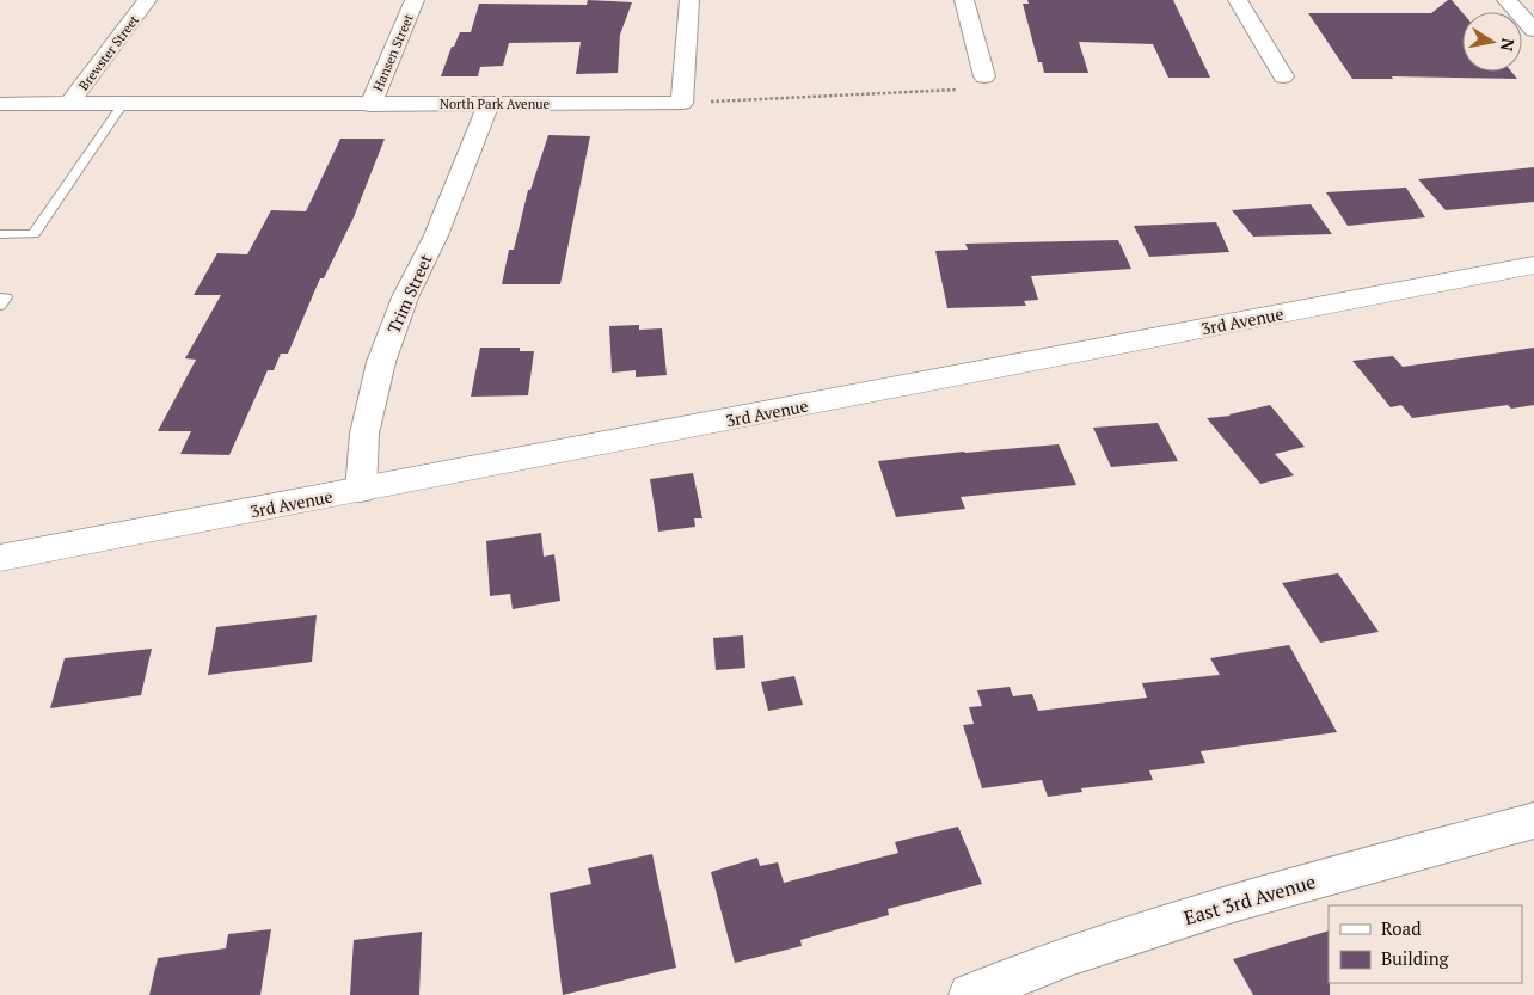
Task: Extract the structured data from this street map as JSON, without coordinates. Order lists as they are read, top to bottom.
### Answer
{
  "streets": {
    "street": [
      "Brewster Street",
      "Hansen Street",
      "North Park Avenue",
      "Trim Street",
      "3rd Avenue",
      "East 3rd Avenue"
    ]
  },
  "crossings": [
    ["Brewster Street", "North Park Avenue"],
    ["Hansen Street", "North Park Avenue"],
    ["North Park Avenue", "Trim Street"],
    ["Trim Street", "3rd Avenue"]
  ],
  "legend": ["Road", "Building"],
  "north": "right"
}
